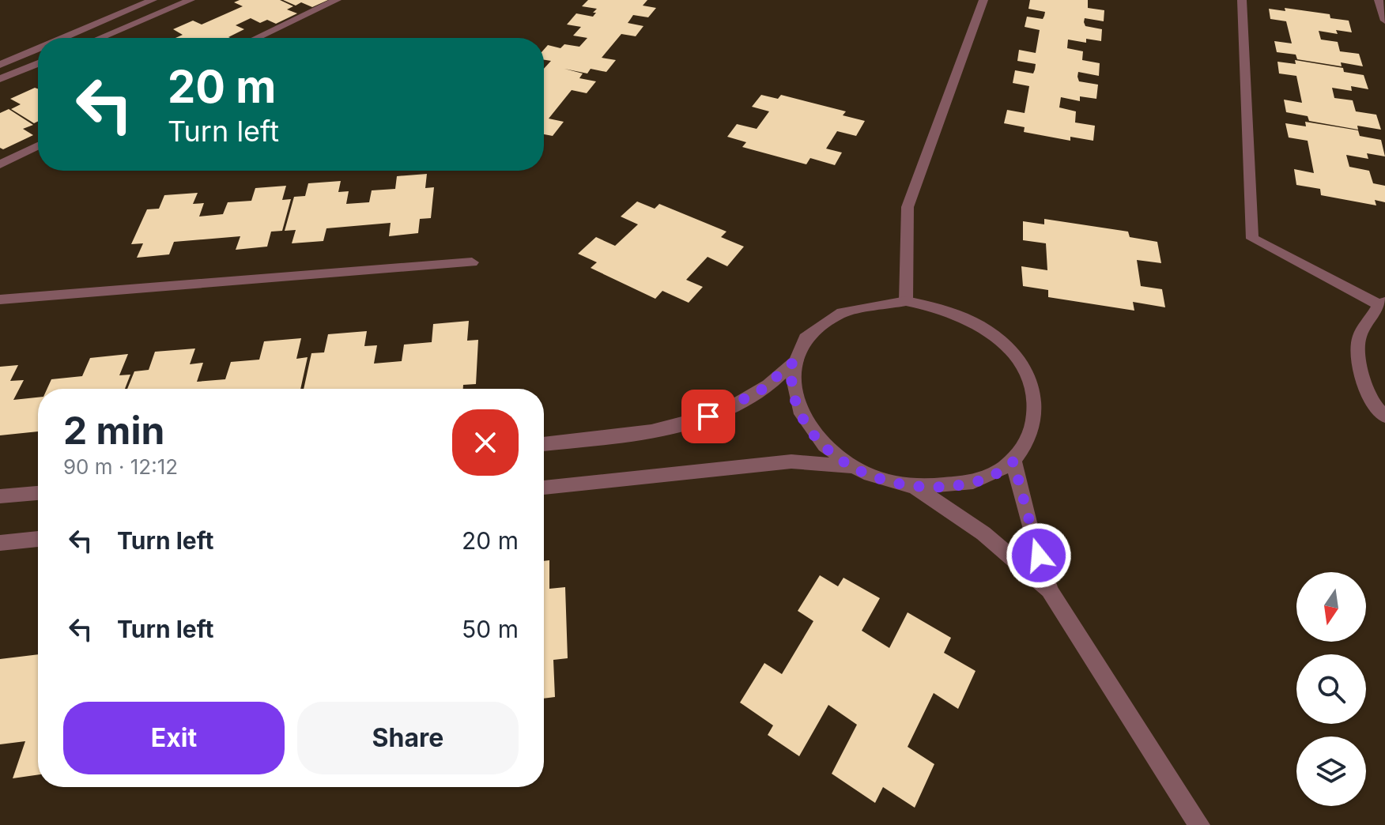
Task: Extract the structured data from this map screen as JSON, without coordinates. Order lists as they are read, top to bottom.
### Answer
{
  "north": "bottom",
  "page": {
    "turn": ["20 m", "Turn left"],
    "heading": ["2 min", "90 m · 12:12"],
    "list": [
      {
        "name": "Turn left",
        "value": "20 m"
      },
      {
        "name": "Turn left",
        "value": "50 m"
      }
    ],
    "buttons": ["Exit", "Share"]
  }
}
